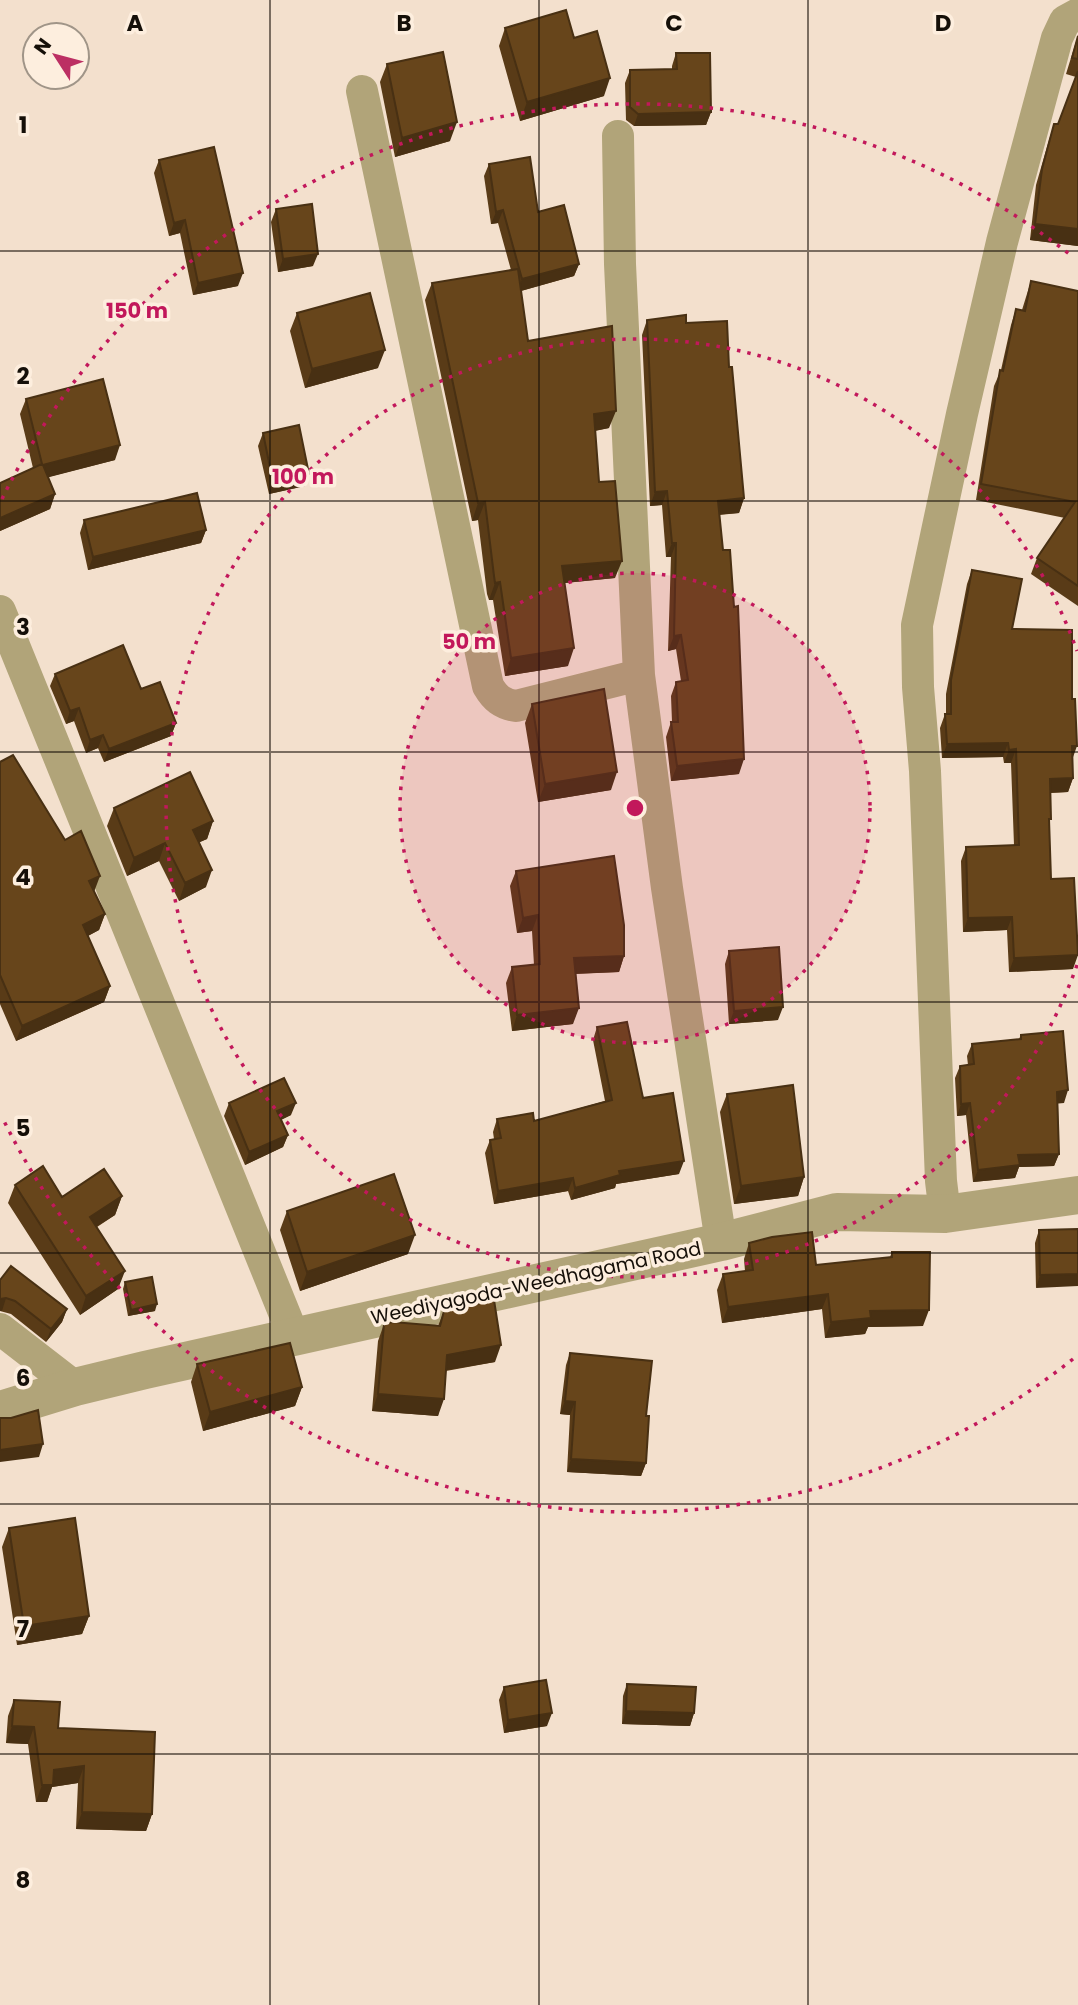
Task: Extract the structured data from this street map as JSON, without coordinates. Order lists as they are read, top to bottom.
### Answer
{
  "streets": {
    "street": ["Weediyagoda-Weedhagama Road"]
  },
  "north": "top left",
  "grid": {
    "columns": [
      "A",
      "B",
      "C",
      "D"
    ],
    "rows": [
      "1",
      "2",
      "3",
      "4",
      "5",
      "6",
      "7",
      "8"
    ]
  },
  "rings": ["150 m", "100 m", "50 m"]
}
